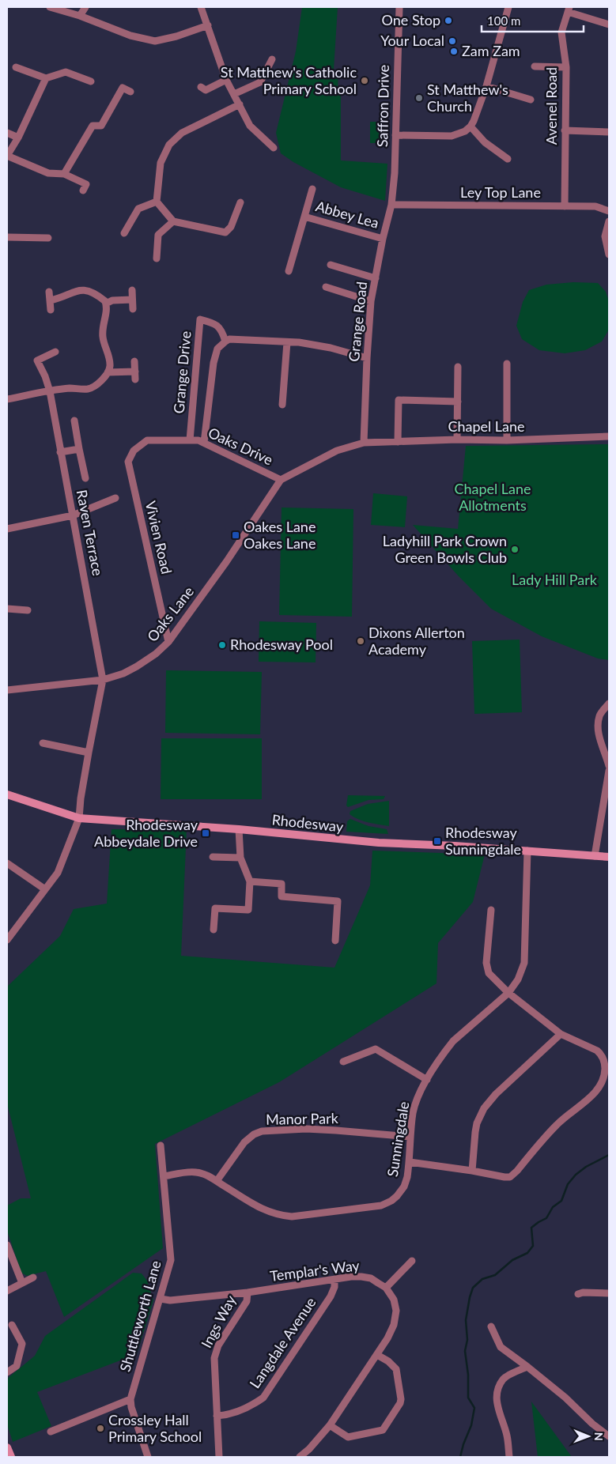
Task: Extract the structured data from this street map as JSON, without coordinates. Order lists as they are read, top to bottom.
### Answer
{
  "streets": {
    "street": [
      "Saffron Drive",
      "Avenel Road",
      "Ley Top Lane",
      "Abbey Lea",
      "Grange Road",
      "Grange Drive",
      "Chapel Lane",
      "Oaks Drive",
      "Raven Terrace",
      "Vivien Road",
      "Oaks Lane",
      "Rhodesway",
      "Manor Park",
      "Sunningdale",
      "Templar's Way",
      "Shuttleworth Lane",
      "Ings Way",
      "Langdale Avenue"
    ]
  },
  "crossings": [
    ["Saffron Drive", "Ley Top Lane"],
    ["Saffron Drive", "Grange Road"],
    ["Avenel Road", "Ley Top Lane"],
    ["Ley Top Lane", "Grange Road"],
    ["Abbey Lea", "Grange Road"],
    ["Grange Road", "Chapel Lane"],
    ["Grange Road", "Oaks Lane"],
    ["Grange Drive", "Oaks Drive"],
    ["Chapel Lane", "Oaks Lane"],
    ["Oaks Drive", "Vivien Road"],
    ["Oaks Drive", "Oaks Lane"],
    ["Raven Terrace", "Oaks Lane"],
    ["Vivien Road", "Oaks Lane"],
    ["Rhodesway", "Sunningdale"],
    ["Manor Park", "Sunningdale"],
    ["Sunningdale", "Shuttleworth Lane"],
    ["Templar's Way", "Shuttleworth Lane"],
    ["Templar's Way", "Ings Way"],
    ["Templar's Way", "Langdale Avenue"],
    ["Ings Way", "Langdale Avenue"]
  ],
  "parks": ["Chapel Lane Allotments", "Lady Hill Park"],
  "places": {
    "other": [
      "One Stop",
      "Your Local",
      "Zam Zam",
      "St Matthew's Catholic Primary School",
      "St Matthew's Church",
      "Ladyhill Park Crown Green Bowls Club",
      "Dixons Allerton Academy",
      "Rhodesway Pool",
      "Crossley Hall Primary School"
    ],
    "transit": ["Oakes Lane Oakes Lane", "Rhodesway Abbeydale Drive", "Rhodesway Sunningdale"]
  },
  "scale_bar": "100 m",
  "north": "right"
}
